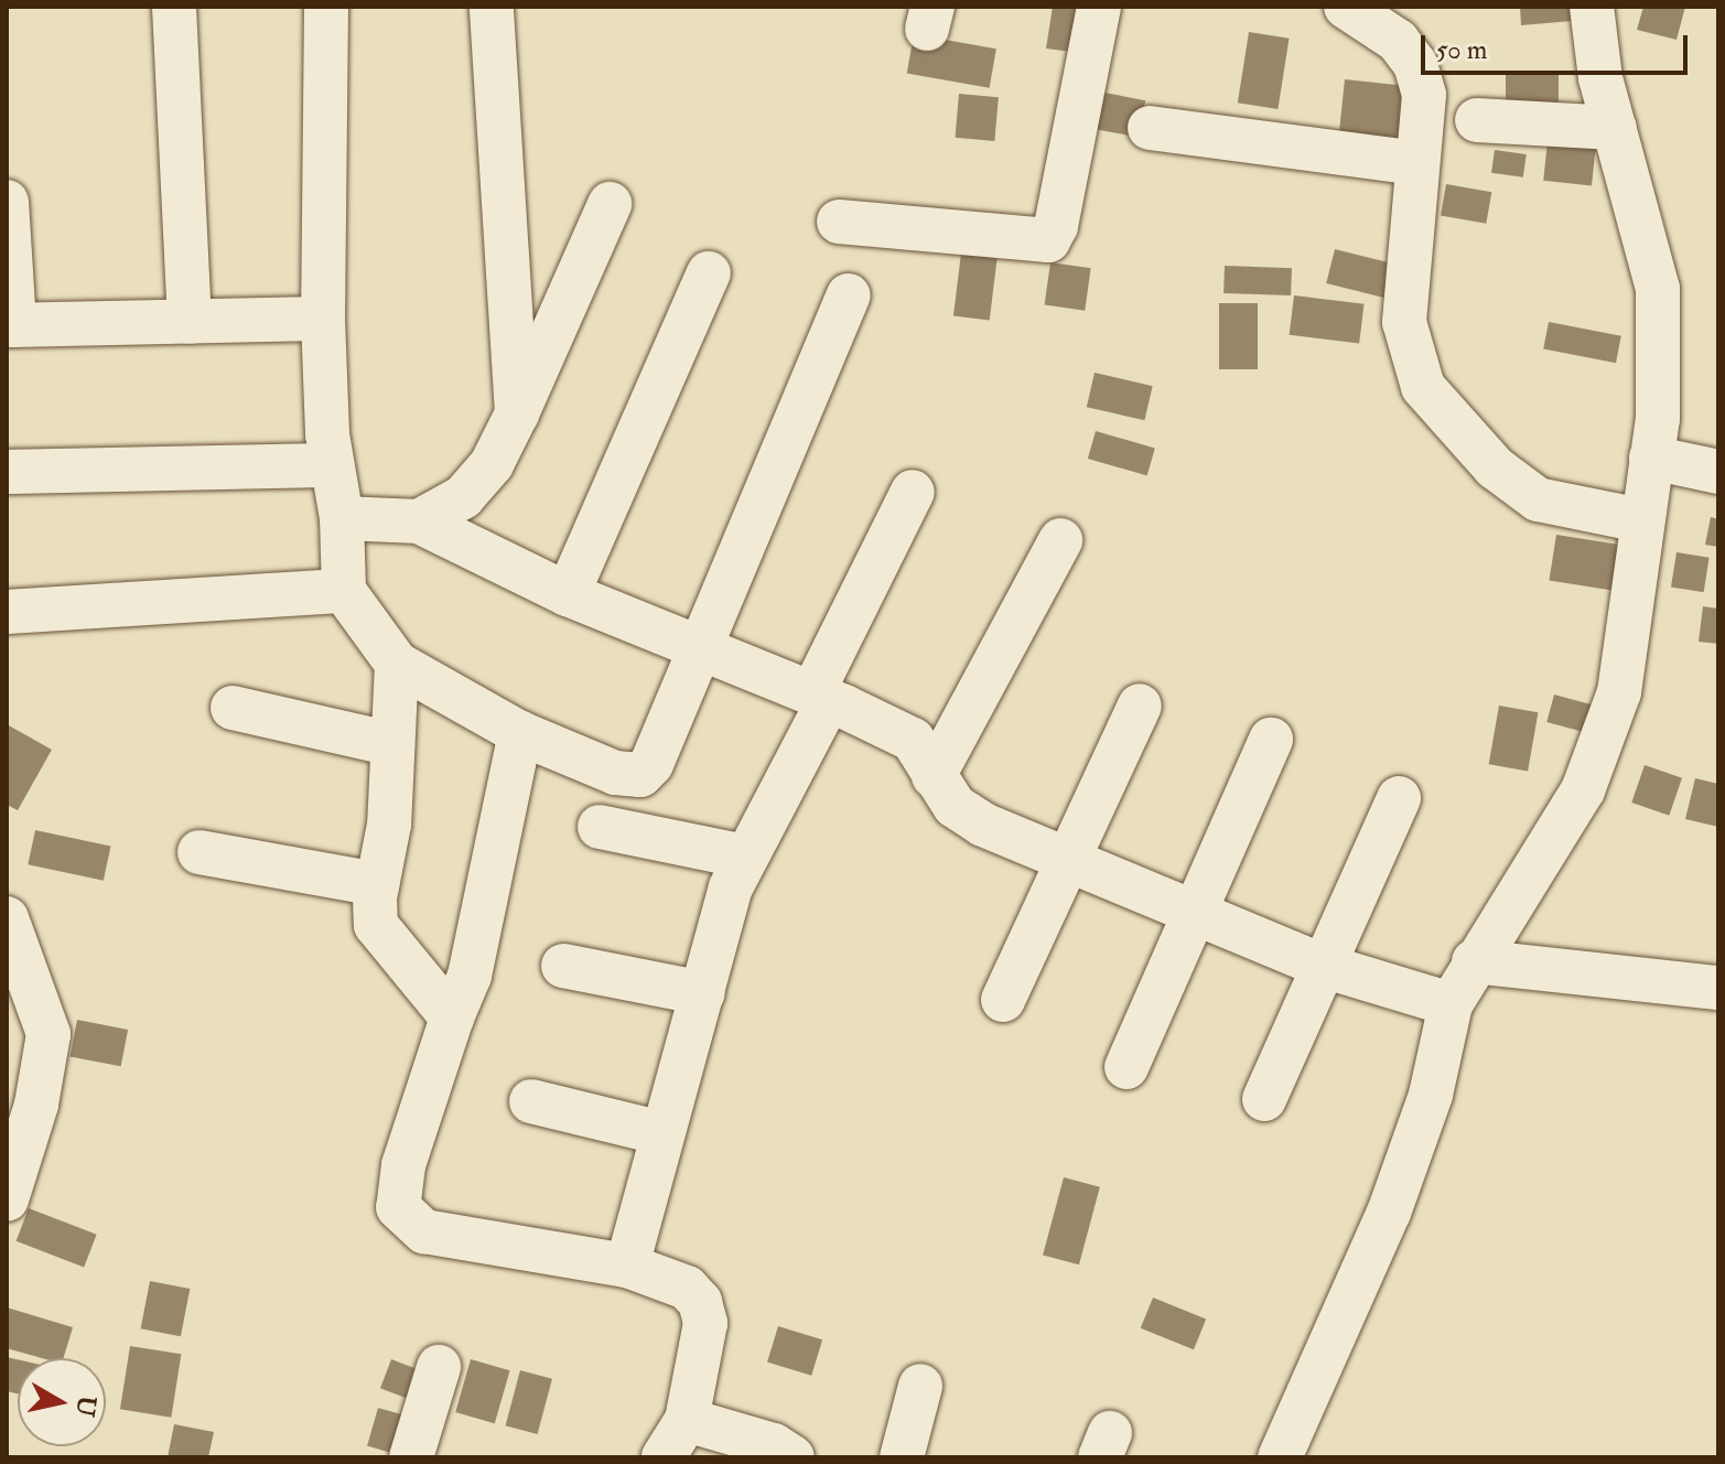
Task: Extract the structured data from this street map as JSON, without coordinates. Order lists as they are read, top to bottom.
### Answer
{
  "scale_bar": "50 m",
  "north": "right"
}
